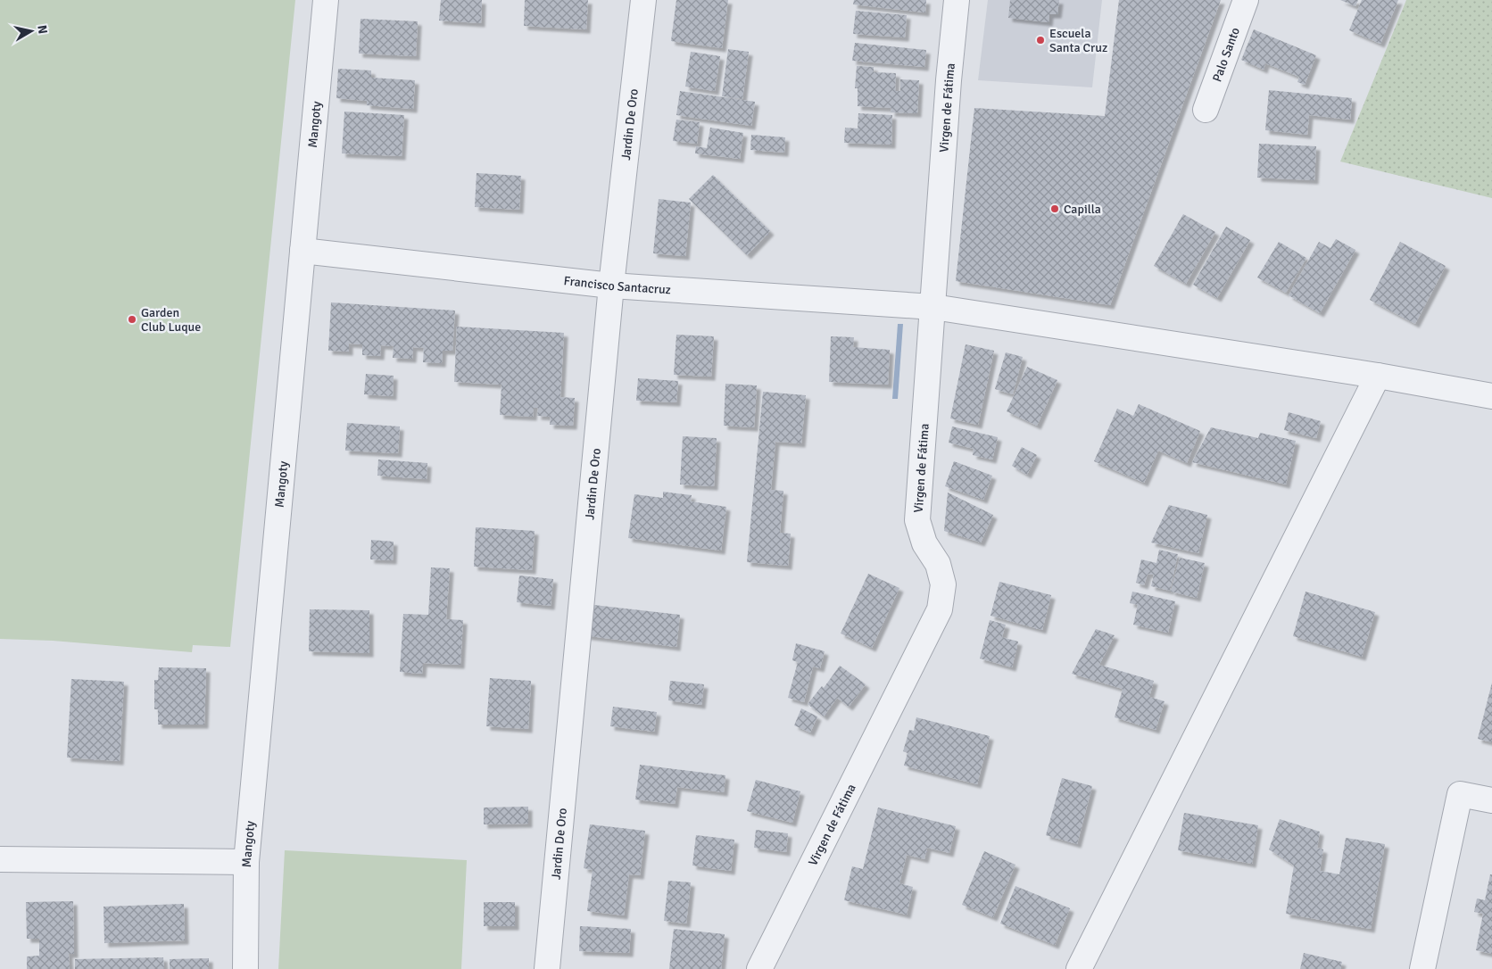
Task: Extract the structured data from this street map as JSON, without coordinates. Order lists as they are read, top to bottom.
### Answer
{
  "streets": {
    "street": [
      "Palo Santo",
      "Virgen de Fátima",
      "Mangoty",
      "Jardin De Oro",
      "Francisco Santacruz"
    ]
  },
  "crossings": [
    ["Virgen de Fátima", "Francisco Santacruz"],
    ["Mangoty", "Francisco Santacruz"],
    ["Jardin De Oro", "Francisco Santacruz"]
  ],
  "places": ["Escuela Santa Cruz", "Capilla", "Garden Club Luque"],
  "north": "right"
}
